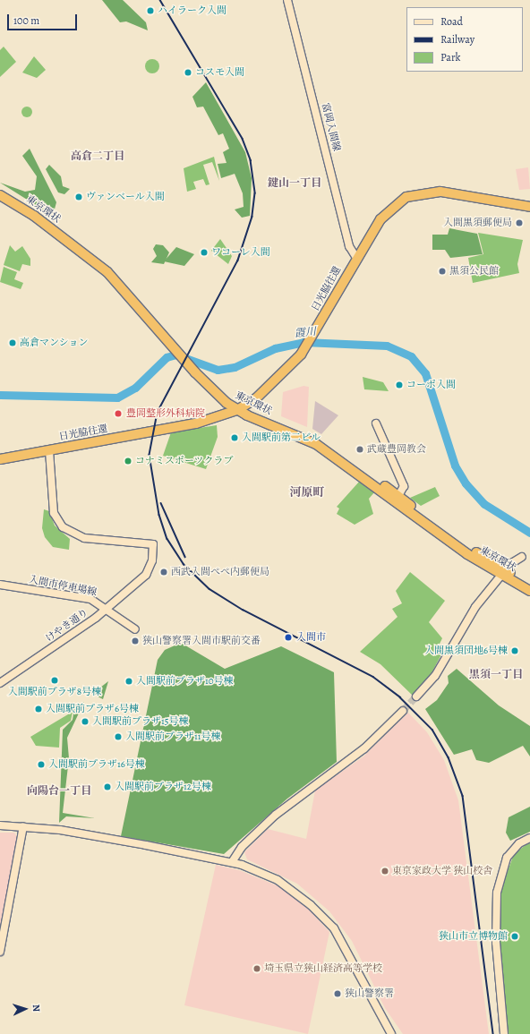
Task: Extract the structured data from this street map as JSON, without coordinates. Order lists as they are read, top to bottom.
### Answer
{
  "streets": {
    "highway": ["東京環状", "日光脇往還"],
    "street": ["富岡入間線", "入間市停車場線", "けやき通り"]
  },
  "crossings": [
    ["富岡入間線", "日光脇往還"],
    ["東京環状", "日光脇往還"],
    ["日光脇往還", "けやき通り"],
    ["入間市停車場線", "けやき通り"]
  ],
  "districts": [
    "高倉二丁目",
    "鍵山一丁目",
    "河原町",
    "黒須一丁目",
    "向陽台一丁目"
  ],
  "water": ["霞川"],
  "places": [
    "ハイラーク入間",
    "コスモ入間",
    "ヴァンベール入間",
    "入間黒須郵便局",
    "ワコーレ入間",
    "黒須公民館",
    "高倉マンション",
    "コーポ入間",
    "豊岡整形外科病院",
    "入間駅前第二ビル",
    "武蔵豊岡教会",
    "コナミスポーツクラブ",
    "西武入間ぺぺ内郵便局",
    "入間市",
    "狭山警察署入間市駅前交番",
    "入間黒須団地6号棟",
    "入間駅前プラザ8号棟",
    "入間駅前プラザ10号棟",
    "入間駅前プラザ6号棟",
    "入間駅前プラザ15号棟",
    "入間駅前プラザ11号棟",
    "入間駅前プラザ16号棟",
    "入間駅前プラザ12号棟",
    "東京家政大学 狭山校舎",
    "狭山市立博物館",
    "埼玉県立狭山経済高等学校",
    "狭山警察署"
  ],
  "legend": ["Road", "Railway", "Park"],
  "scale_bar": "100 m",
  "north": "right"
}
